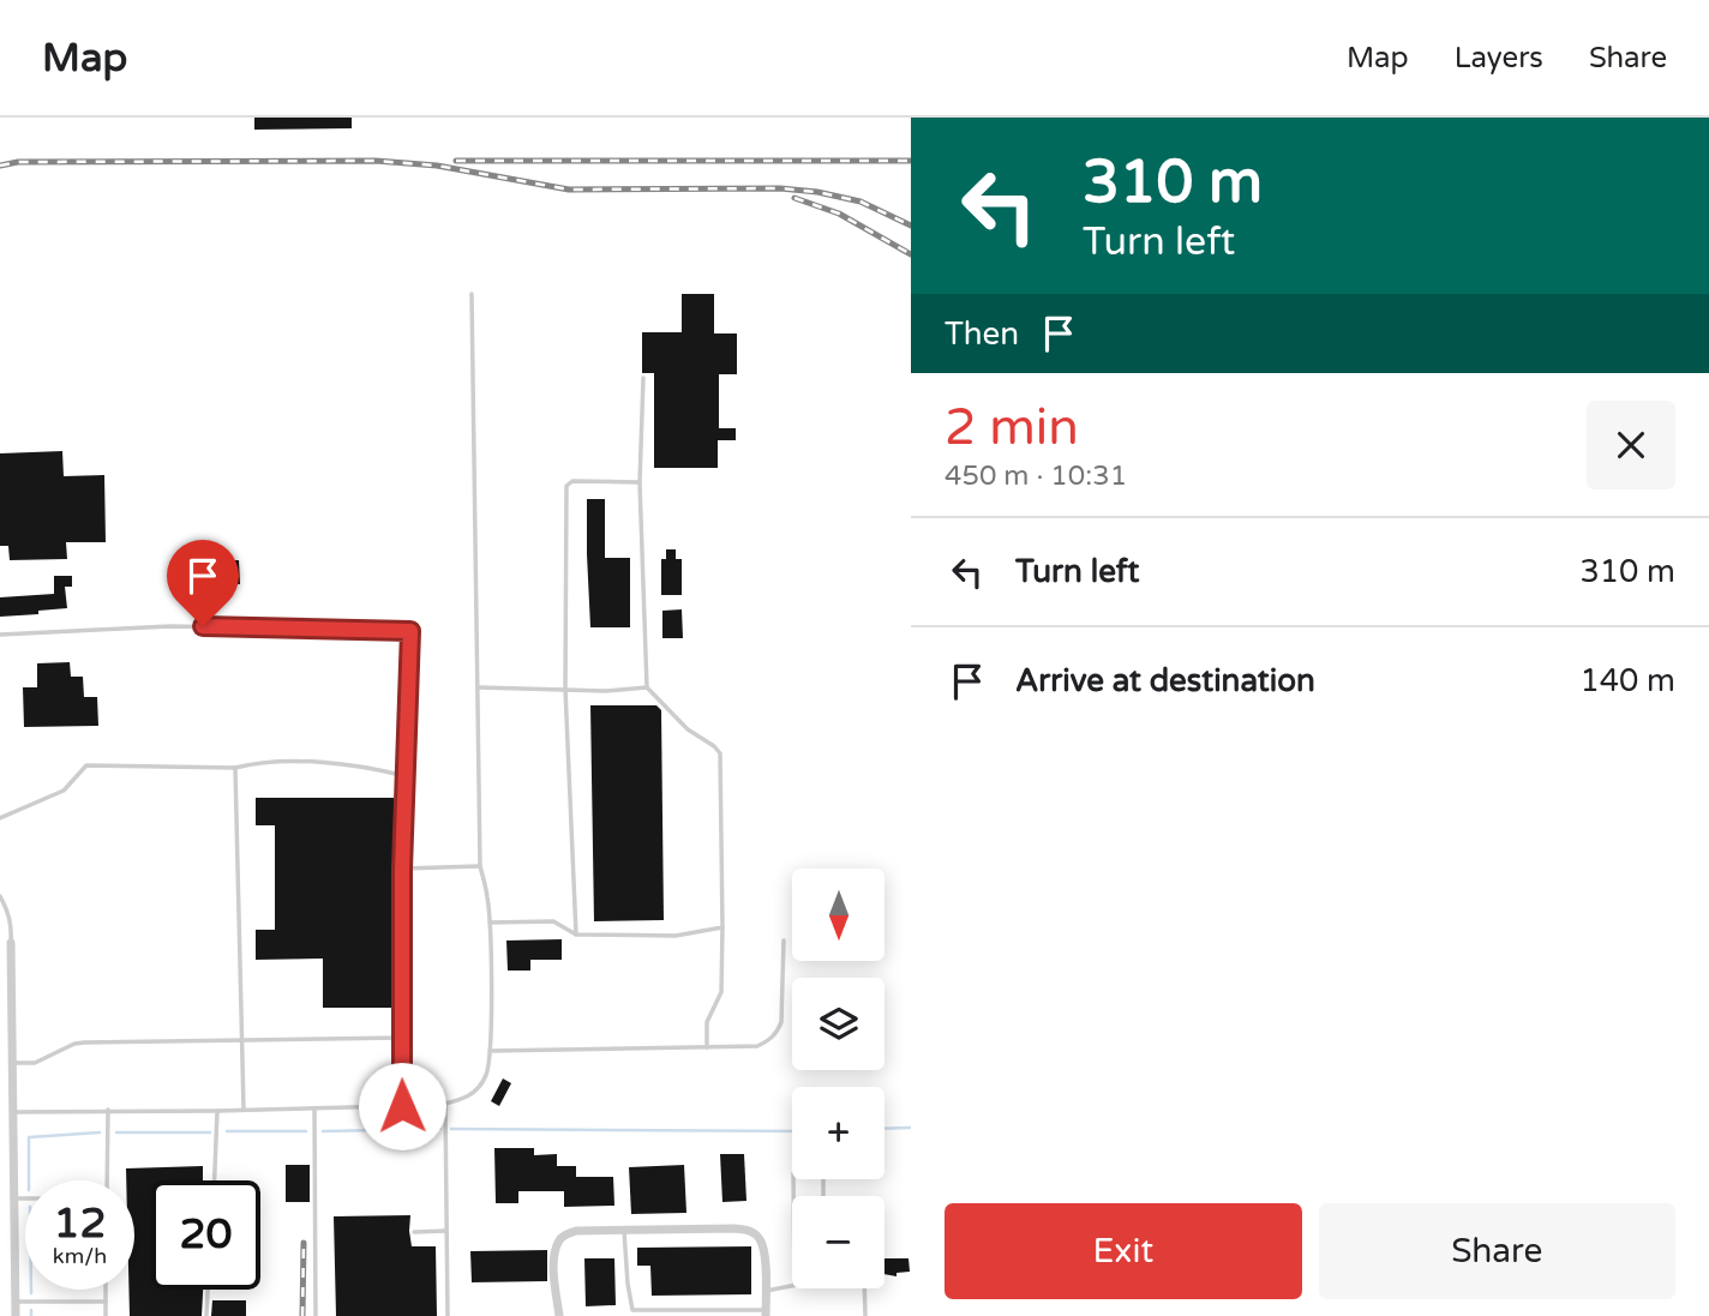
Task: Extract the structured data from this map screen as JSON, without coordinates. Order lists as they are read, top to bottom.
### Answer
{
  "north": "bottom",
  "page": {
    "header": "Map",
    "nav": ["Map", "Layers", "Share"],
    "turn": ["310 m", "Turn left"],
    "then": "Then",
    "heading": ["2 min", "450 m · 10:31"],
    "list": [
      {
        "name": "Turn left",
        "value": "310 m"
      },
      {
        "name": "Arrive at destination",
        "value": "140 m"
      }
    ],
    "map_buttons": ["+", "−"],
    "speed": "12 km/h",
    "limit": "20",
    "buttons": ["Exit", "Share"]
  }
}
